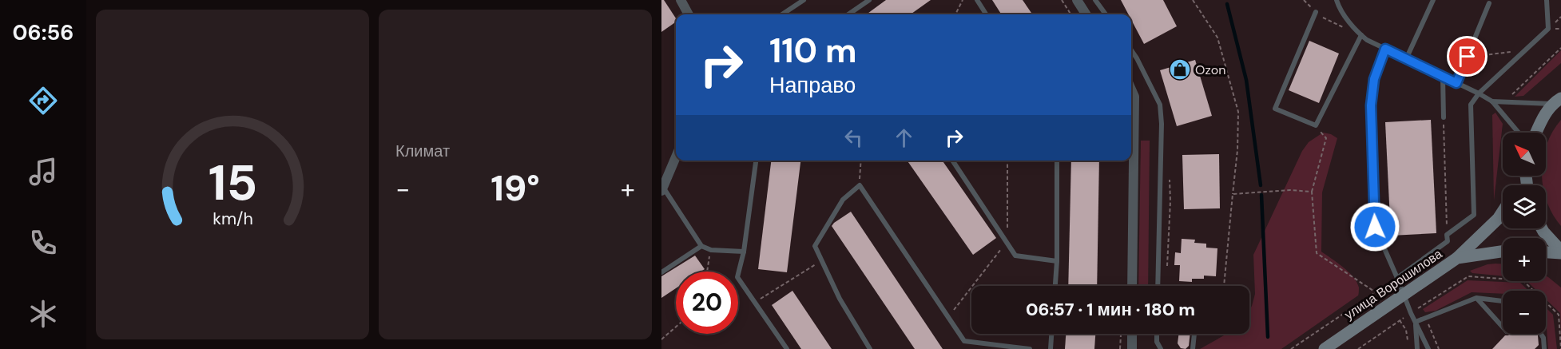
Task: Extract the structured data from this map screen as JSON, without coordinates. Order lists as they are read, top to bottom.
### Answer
{
  "streets": {
    "main road": ["улица Ворошилова"]
  },
  "places": {
    "shop": ["Ozon"]
  },
  "north": "top left",
  "page": {
    "tabs": "06:56",
    "tile": "Климат",
    "turn": ["110 m", "Направо"],
    "map_buttons": ["+", "−"],
    "heat": ["−", "19°", "+"],
    "limit": "20",
    "trip": "06:57 · 1 мин · 180 m",
    "gauge": ["15", "km/h"]
  }
}
